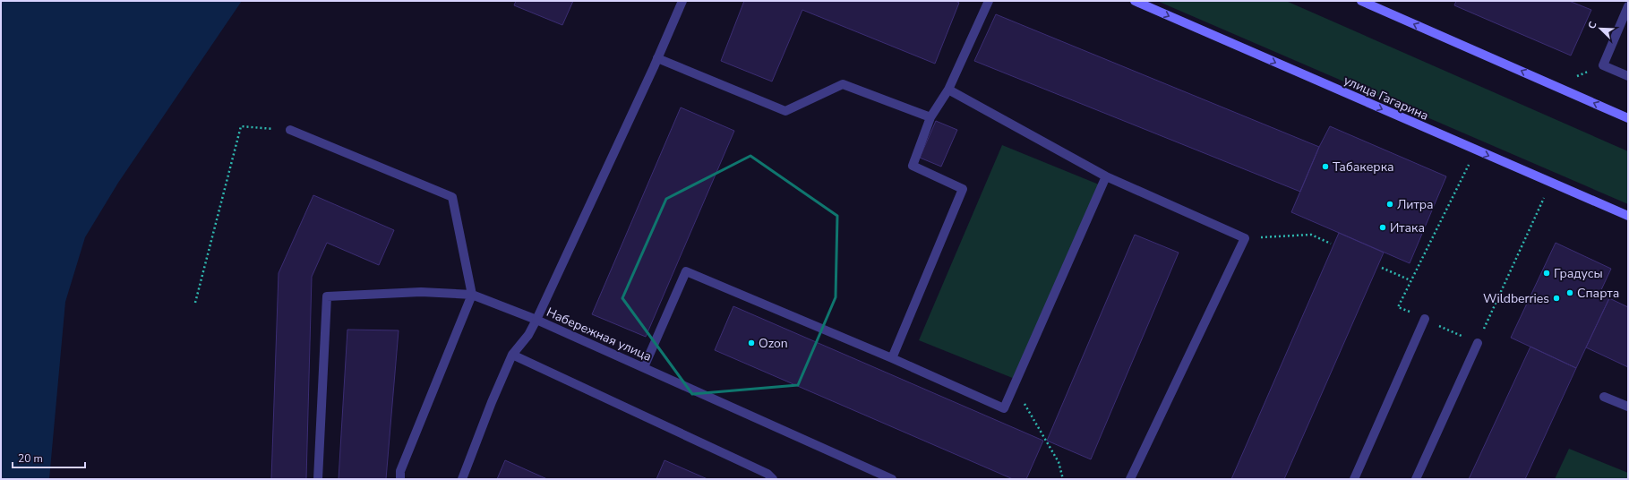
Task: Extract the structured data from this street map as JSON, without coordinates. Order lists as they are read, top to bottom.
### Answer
{
  "streets": {
    "street": ["улица Гагарина", "Набережная улица"]
  },
  "one_way": ["улица Гагарина"],
  "places": [
    "Табакерка",
    "Литра",
    "Итака",
    "Градусы",
    "Спарта",
    "Wildberries",
    "Ozon"
  ],
  "scale_bar": "20 m",
  "north": "top left"
}
